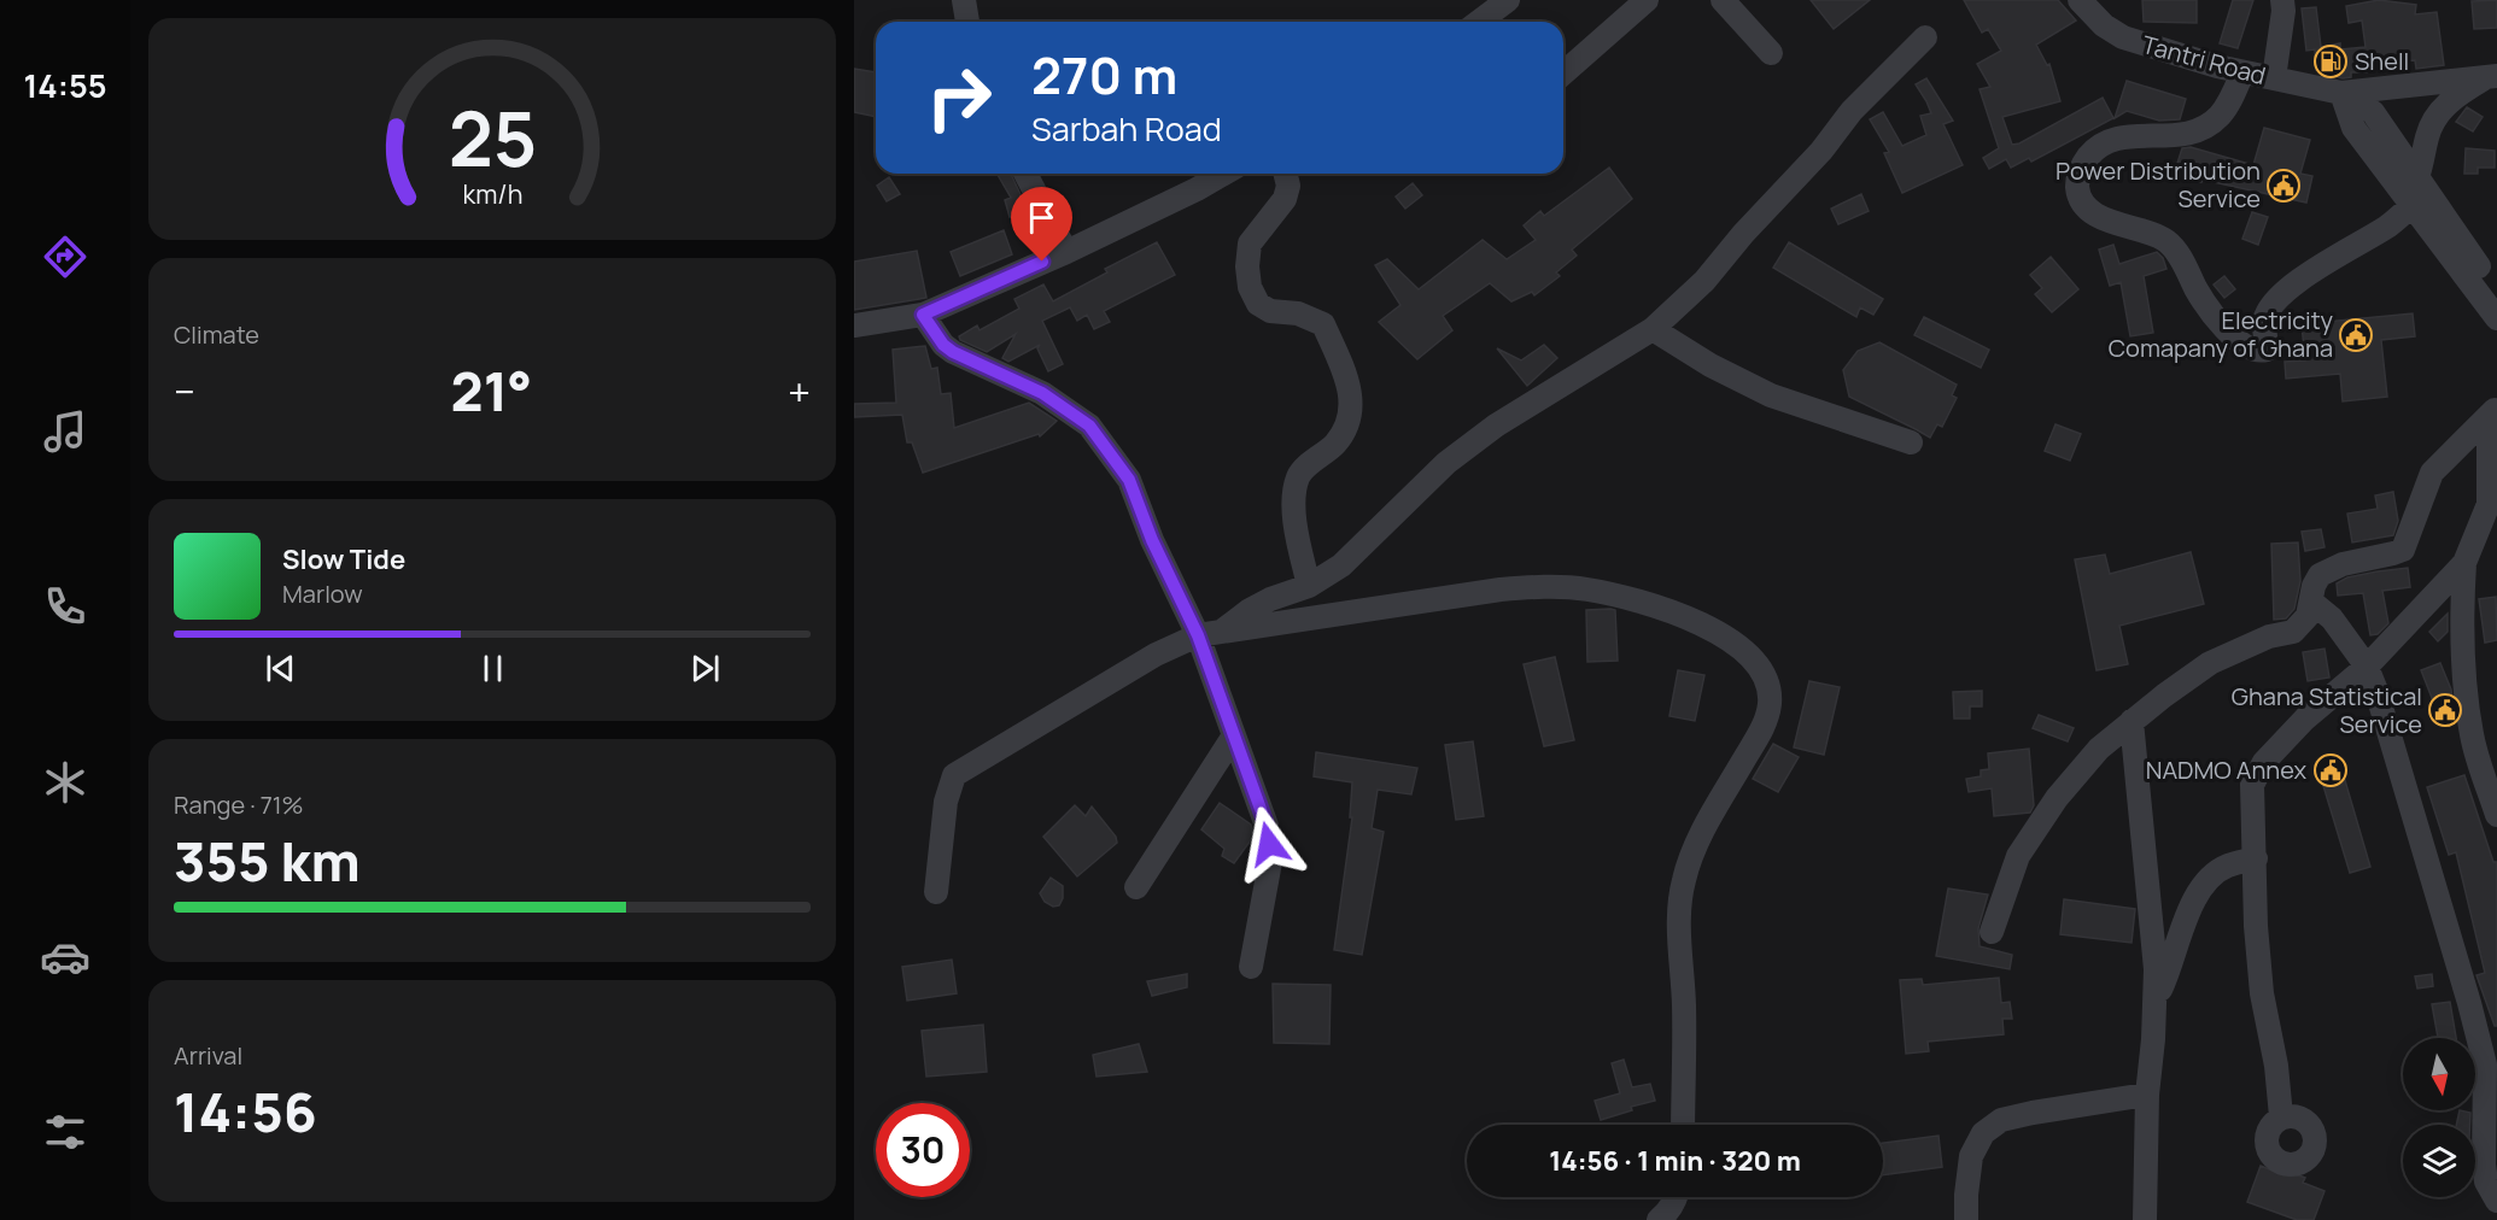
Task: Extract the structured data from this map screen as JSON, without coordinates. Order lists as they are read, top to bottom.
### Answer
{
  "streets": {
    "street": ["Tantri Road"]
  },
  "places": {
    "fuel station": ["Shell"],
    "public building": [
      "Power Distribution Service",
      "Electricity Comapany of Ghana",
      "Ghana Statistical Service",
      "NADMO Annex"
    ]
  },
  "north": "bottom",
  "page": {
    "tabs": "14:55",
    "turn": ["270 m", "Sarbah Road"],
    "tile": [
      "Climate",
      ["Range · 71%", "355 km"],
      ["Arrival", "14:56"]
    ],
    "heat": ["−", "21°", "+"],
    "song": ["Slow Tide", "Marlow"],
    "limit": "30",
    "trip": "14:56 · 1 min · 320 m",
    "gauge": ["25", "km/h"]
  }
}
